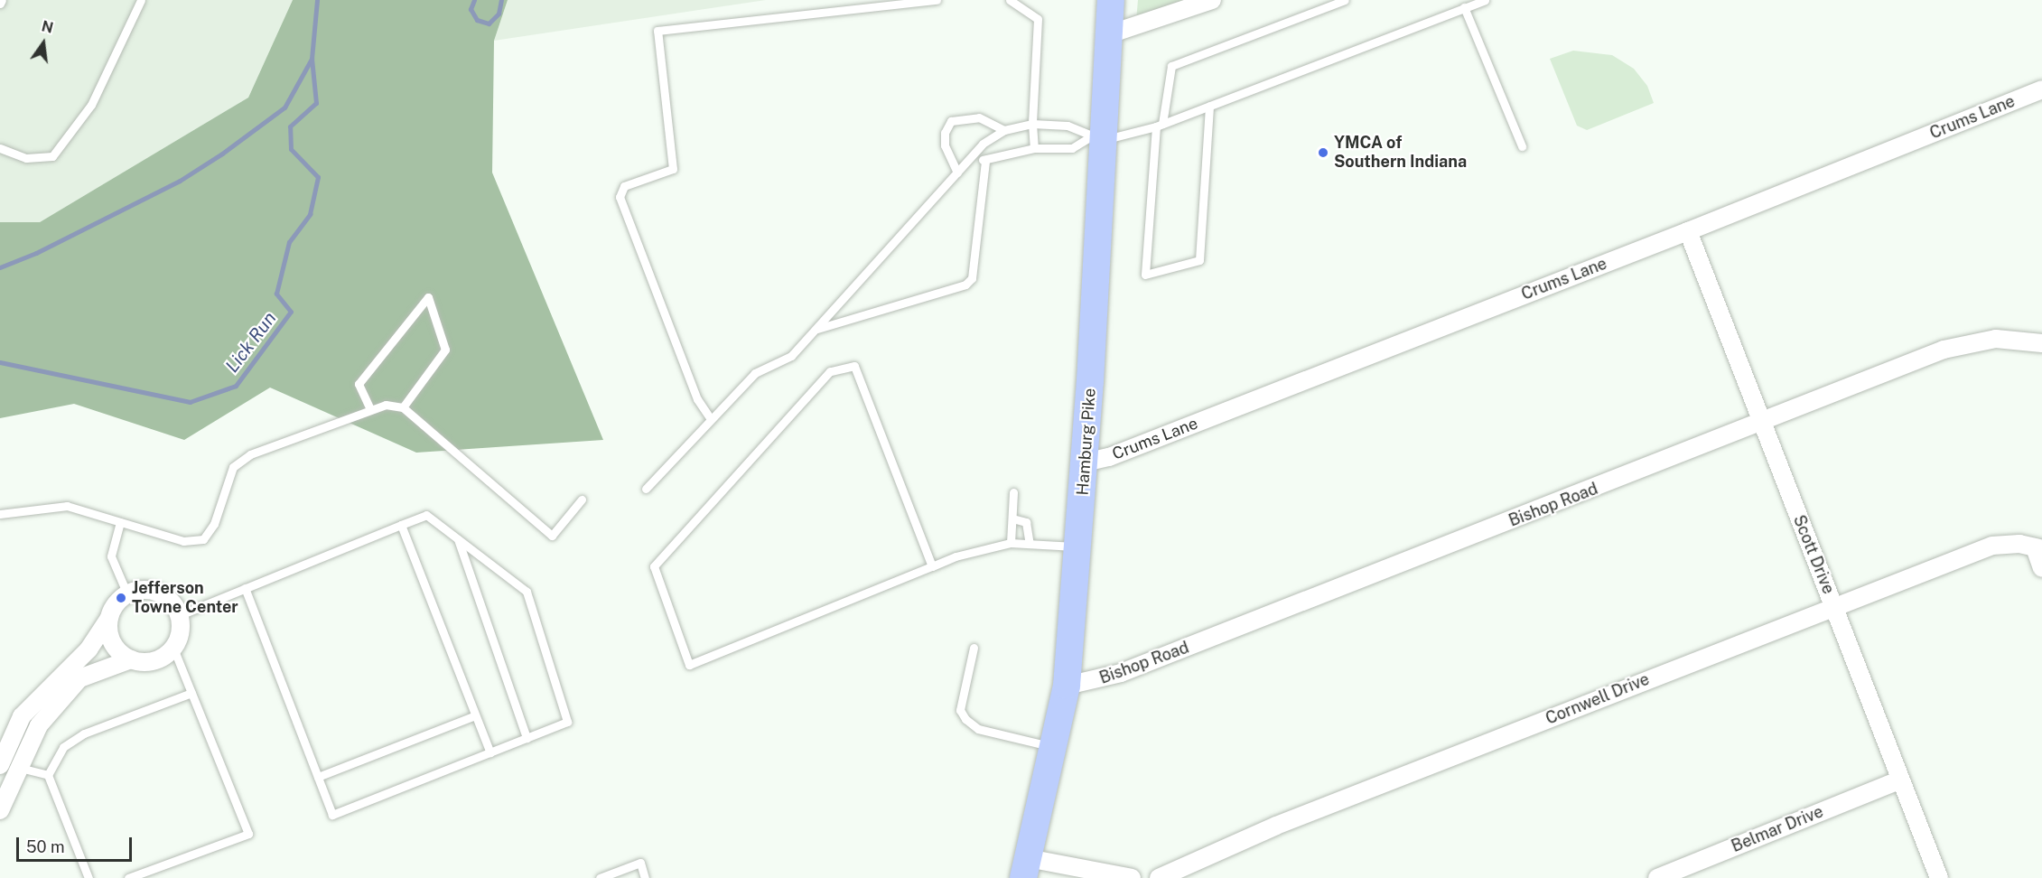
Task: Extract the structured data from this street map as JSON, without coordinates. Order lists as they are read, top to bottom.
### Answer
{
  "streets": {
    "main road": ["Hamburg Pike"],
    "street": [
      "Crums Lane",
      "Bishop Road",
      "Scott Drive",
      "Cornwell Drive",
      "Belmar Drive"
    ]
  },
  "crossings": [
    ["Crums Lane", "Hamburg Pike"],
    ["Crums Lane", "Scott Drive"],
    ["Hamburg Pike", "Bishop Road"],
    ["Bishop Road", "Scott Drive"],
    ["Scott Drive", "Cornwell Drive"],
    ["Scott Drive", "Belmar Drive"]
  ],
  "water": ["Lick Run"],
  "places": ["YMCA of Southern Indiana", "Jefferson Towne Center"],
  "scale_bar": "50 m",
  "north": "top"
}
